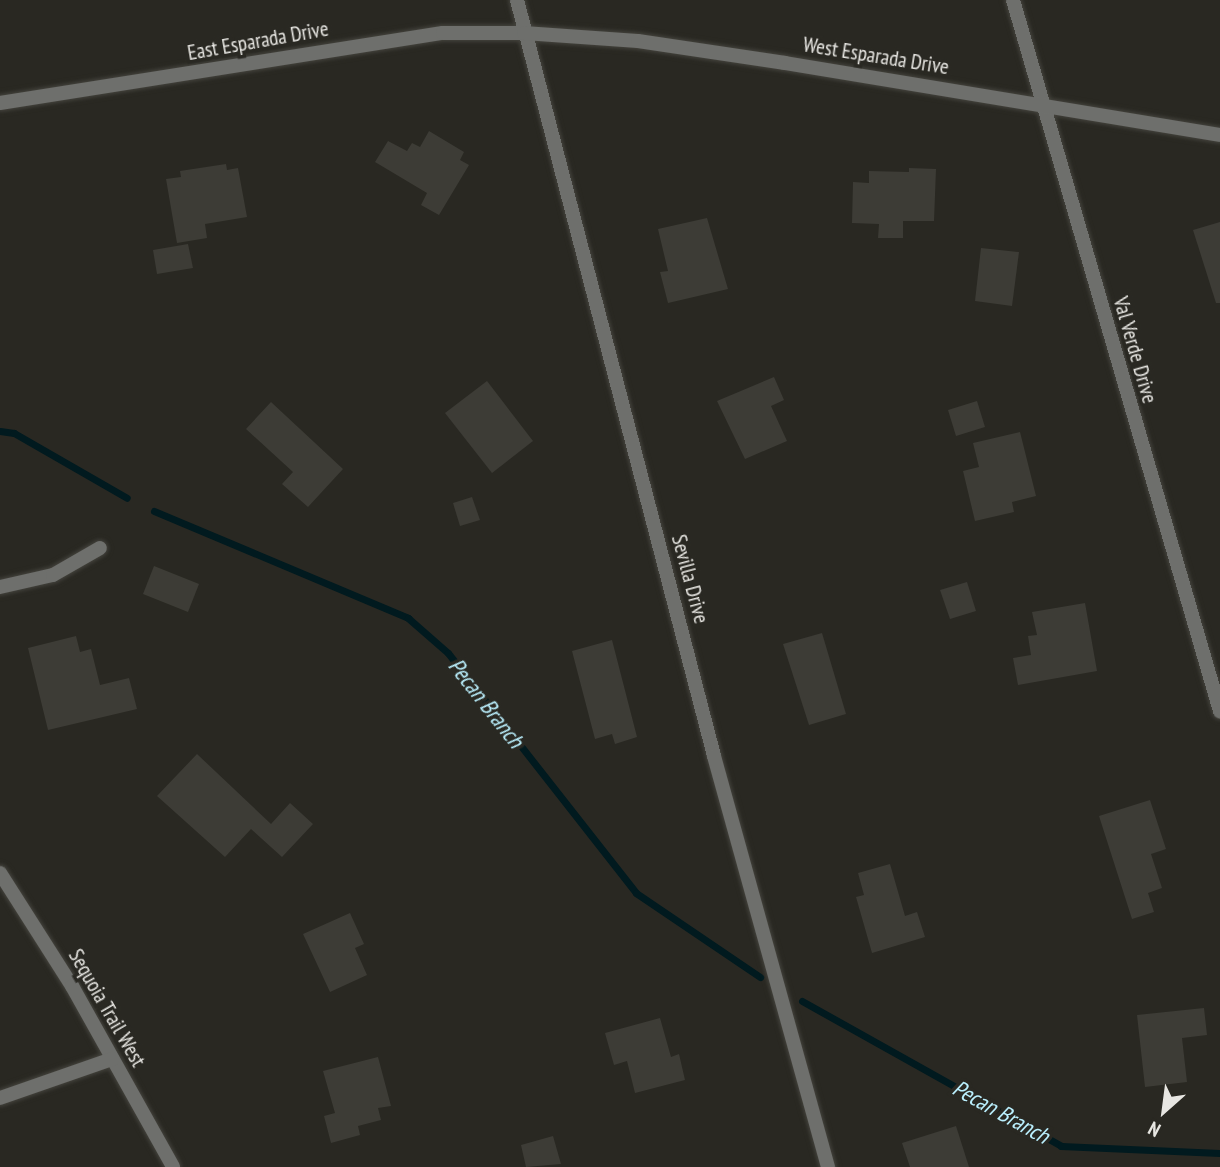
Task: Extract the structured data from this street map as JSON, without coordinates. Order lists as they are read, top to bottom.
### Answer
{
  "streets": {
    "street": [
      "East Esparada Drive",
      "West Esparada Drive",
      "Val Verde Drive",
      "Sevilla Drive",
      "Sequoia Trail West"
    ]
  },
  "crossings": [
    ["East Esparada Drive", "West Esparada Drive"],
    ["East Esparada Drive", "Sevilla Drive"],
    ["West Esparada Drive", "Val Verde Drive"],
    ["West Esparada Drive", "Sevilla Drive"]
  ],
  "water": ["Pecan Branch"],
  "north": "bottom left"
}
